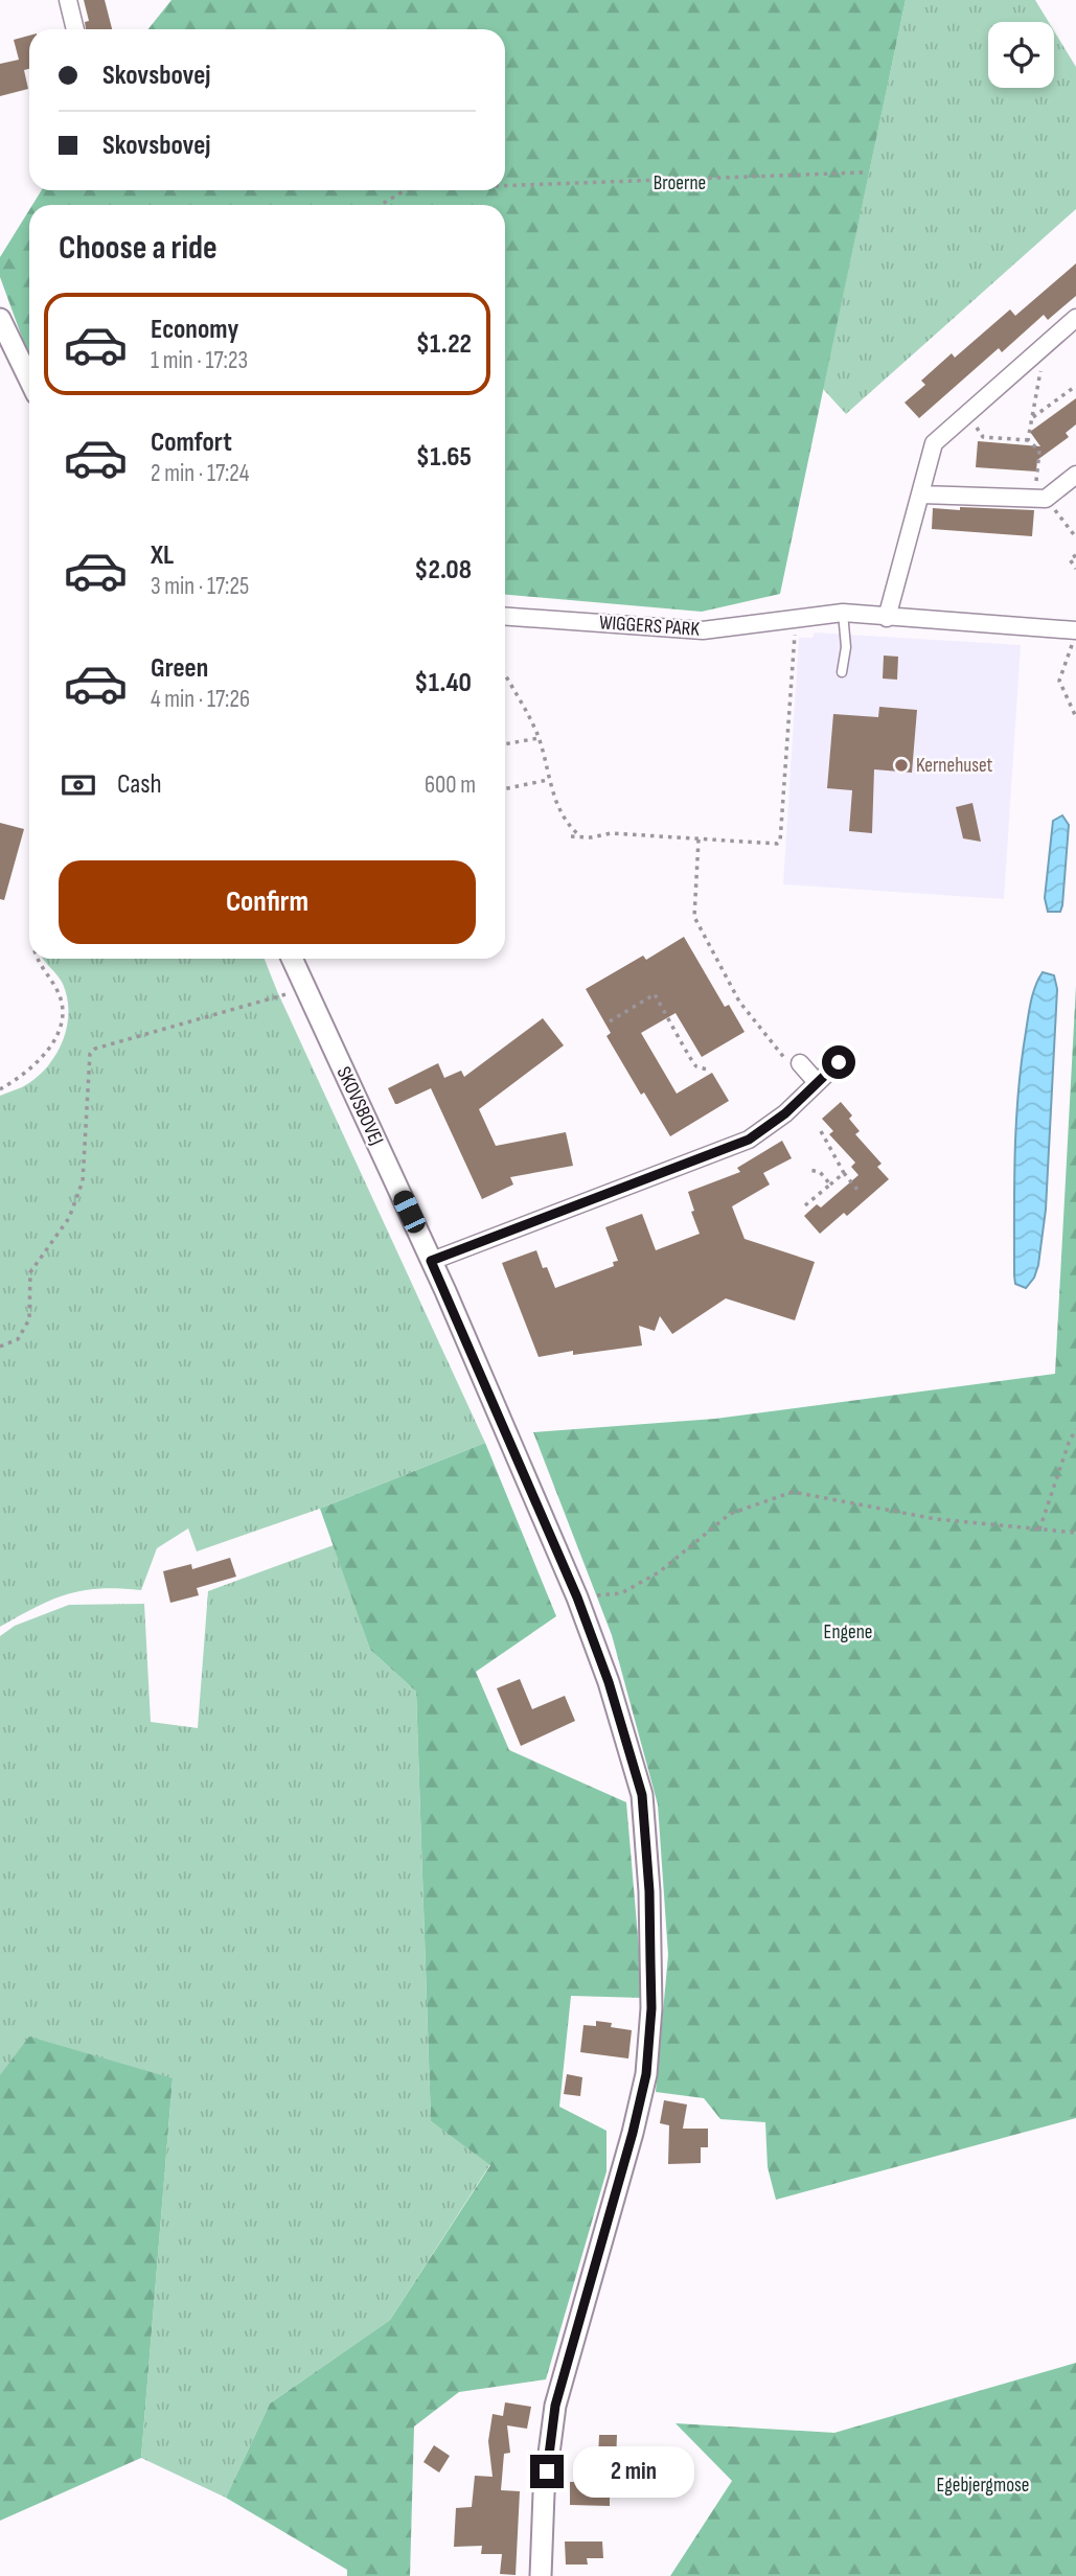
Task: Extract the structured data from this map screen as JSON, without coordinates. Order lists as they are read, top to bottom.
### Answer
{
  "streets": {
    "street": ["WIGGERS PARK", "SKOVSBOVEJ"]
  },
  "parks": ["Broerne", "Engene", "Egebjergmose"],
  "places": ["Kernehuset"],
  "page": {
    "banner": ["Skovsbovej", "Skovsbovej"],
    "heading": "Choose a ride",
    "list": [
      {
        "name": "Economy",
        "note": "1 min · 17:23",
        "value": "$1.22"
      },
      {
        "name": "Comfort",
        "note": "2 min · 17:24",
        "value": "$1.65"
      },
      {
        "name": "XL",
        "note": "3 min · 17:25",
        "value": "$2.08"
      },
      {
        "name": "Green",
        "note": "4 min · 17:26",
        "value": "$1.40"
      }
    ],
    "pay": ["Cash", "600 m"],
    "buttons": "Confirm",
    "bubble": "2 min"
  }
}
